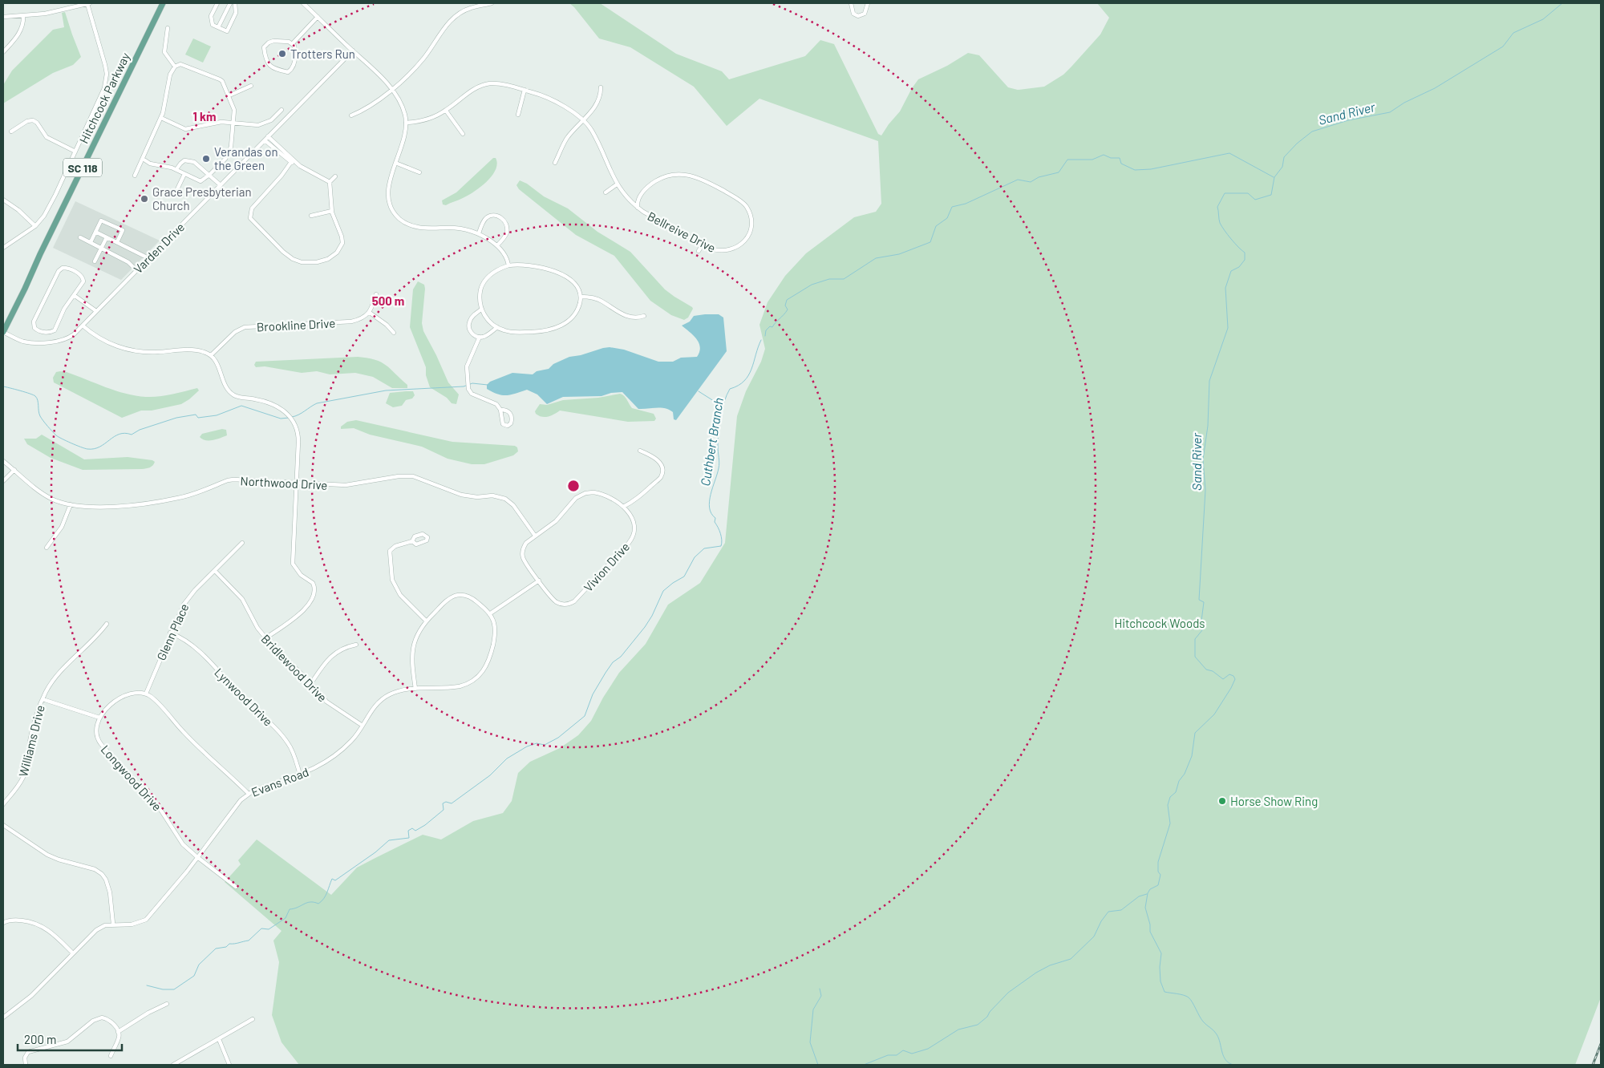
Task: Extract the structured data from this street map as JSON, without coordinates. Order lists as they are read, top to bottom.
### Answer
{
  "streets": {
    "main road": ["Hitchcock Parkway", "SC 118"],
    "street": [
      "Bellreive Drive",
      "Varden Drive",
      "Brookline Drive",
      "Northwood Drive",
      "Vivion Drive",
      "Glenn Place",
      "Bridlewood Drive",
      "Lynwood Drive",
      "Williams Drive",
      "Longwood Drive",
      "Evans Road"
    ]
  },
  "crossings": [
    ["Hitchcock Parkway", "Varden Drive"],
    ["Northwood Drive", "Vivion Drive"],
    ["Glenn Place", "Bridlewood Drive"],
    ["Glenn Place", "Lynwood Drive"],
    ["Bridlewood Drive", "Evans Road"],
    ["Lynwood Drive", "Evans Road"],
    ["Longwood Drive", "Evans Road"]
  ],
  "water": ["Sand River", "Cuthbert Branch"],
  "parks": ["Hitchcock Woods"],
  "places": [
    "Trotters Run",
    "Verandas on the Green",
    "Grace Presbyterian Church",
    "Horse Show Ring"
  ],
  "scale_bar": "200 m",
  "rings": ["1 km", "500 m"]
}
